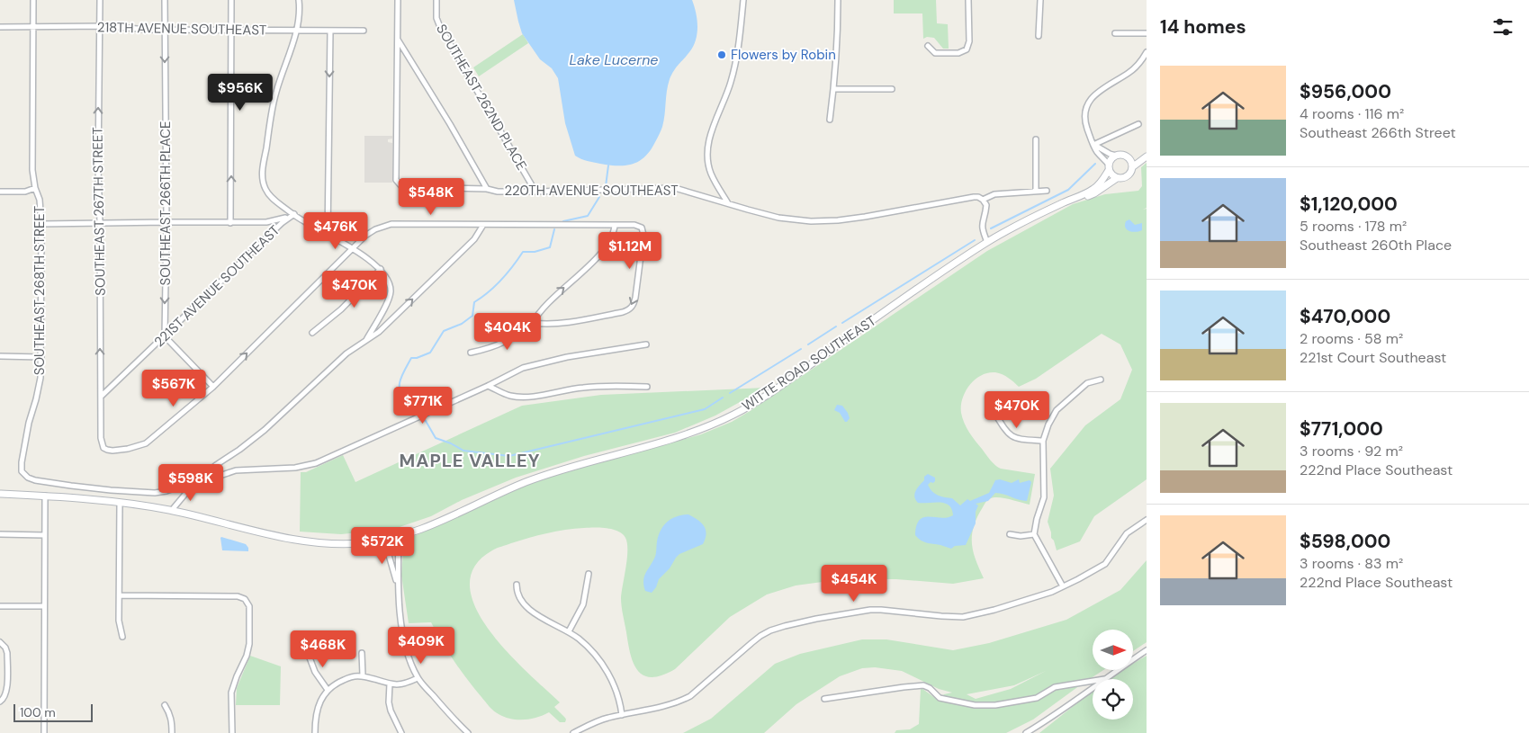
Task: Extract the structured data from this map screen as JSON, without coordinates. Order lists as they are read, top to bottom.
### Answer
{
  "streets": {
    "street": [
      "218TH AVENUE SOUTHEAST",
      "SOUTHEAST 262ND PLACE",
      "220TH AVENUE SOUTHEAST",
      "SOUTHEAST 266TH PLACE",
      "SOUTHEAST 267TH STREET",
      "221ST AVENUE SOUTHEAST",
      "SOUTHEAST 268TH STREET",
      "WITTE ROAD SOUTHEAST"
    ]
  },
  "crossings": [
    ["218TH AVENUE SOUTHEAST", "SOUTHEAST 266TH PLACE"],
    ["218TH AVENUE SOUTHEAST", "SOUTHEAST 267TH STREET"],
    ["218TH AVENUE SOUTHEAST", "SOUTHEAST 268TH STREET"],
    ["SOUTHEAST 262ND PLACE", "220TH AVENUE SOUTHEAST"],
    ["SOUTHEAST 266TH PLACE", "221ST AVENUE SOUTHEAST"],
    ["SOUTHEAST 267TH STREET", "221ST AVENUE SOUTHEAST"]
  ],
  "one_way": ["SOUTHEAST 266TH PLACE", "SOUTHEAST 267TH STREET"],
  "districts": ["MAPLE VALLEY"],
  "water": ["Lake Lucerne"],
  "places": ["Flowers by Robin"],
  "scale_bar": "100 m",
  "north": "right",
  "page": {
    "heading": "14 homes",
    "list": [
      {
        "name": "$956,000",
        "note": "4 rooms · 116 m² · Southeast 266th Street"
      },
      {
        "name": "$1,120,000",
        "note": "5 rooms · 178 m² · Southeast 260th Place"
      },
      {
        "name": "$470,000",
        "note": "2 rooms · 58 m² · 221st Court Southeast"
      },
      {
        "name": "$771,000",
        "note": "3 rooms · 92 m² · 222nd Place Southeast"
      },
      {
        "name": "$598,000",
        "note": "3 rooms · 83 m² · 222nd Place Southeast"
      }
    ],
    "price": [
      "$956K",
      "$548K",
      "$476K",
      "$1.12M",
      "$470K",
      "$404K",
      "$567K",
      "$771K",
      "$470K",
      "$598K",
      "$572K",
      "$454K",
      "$409K",
      "$468K"
    ],
    "scale": "100 m"
  }
}
